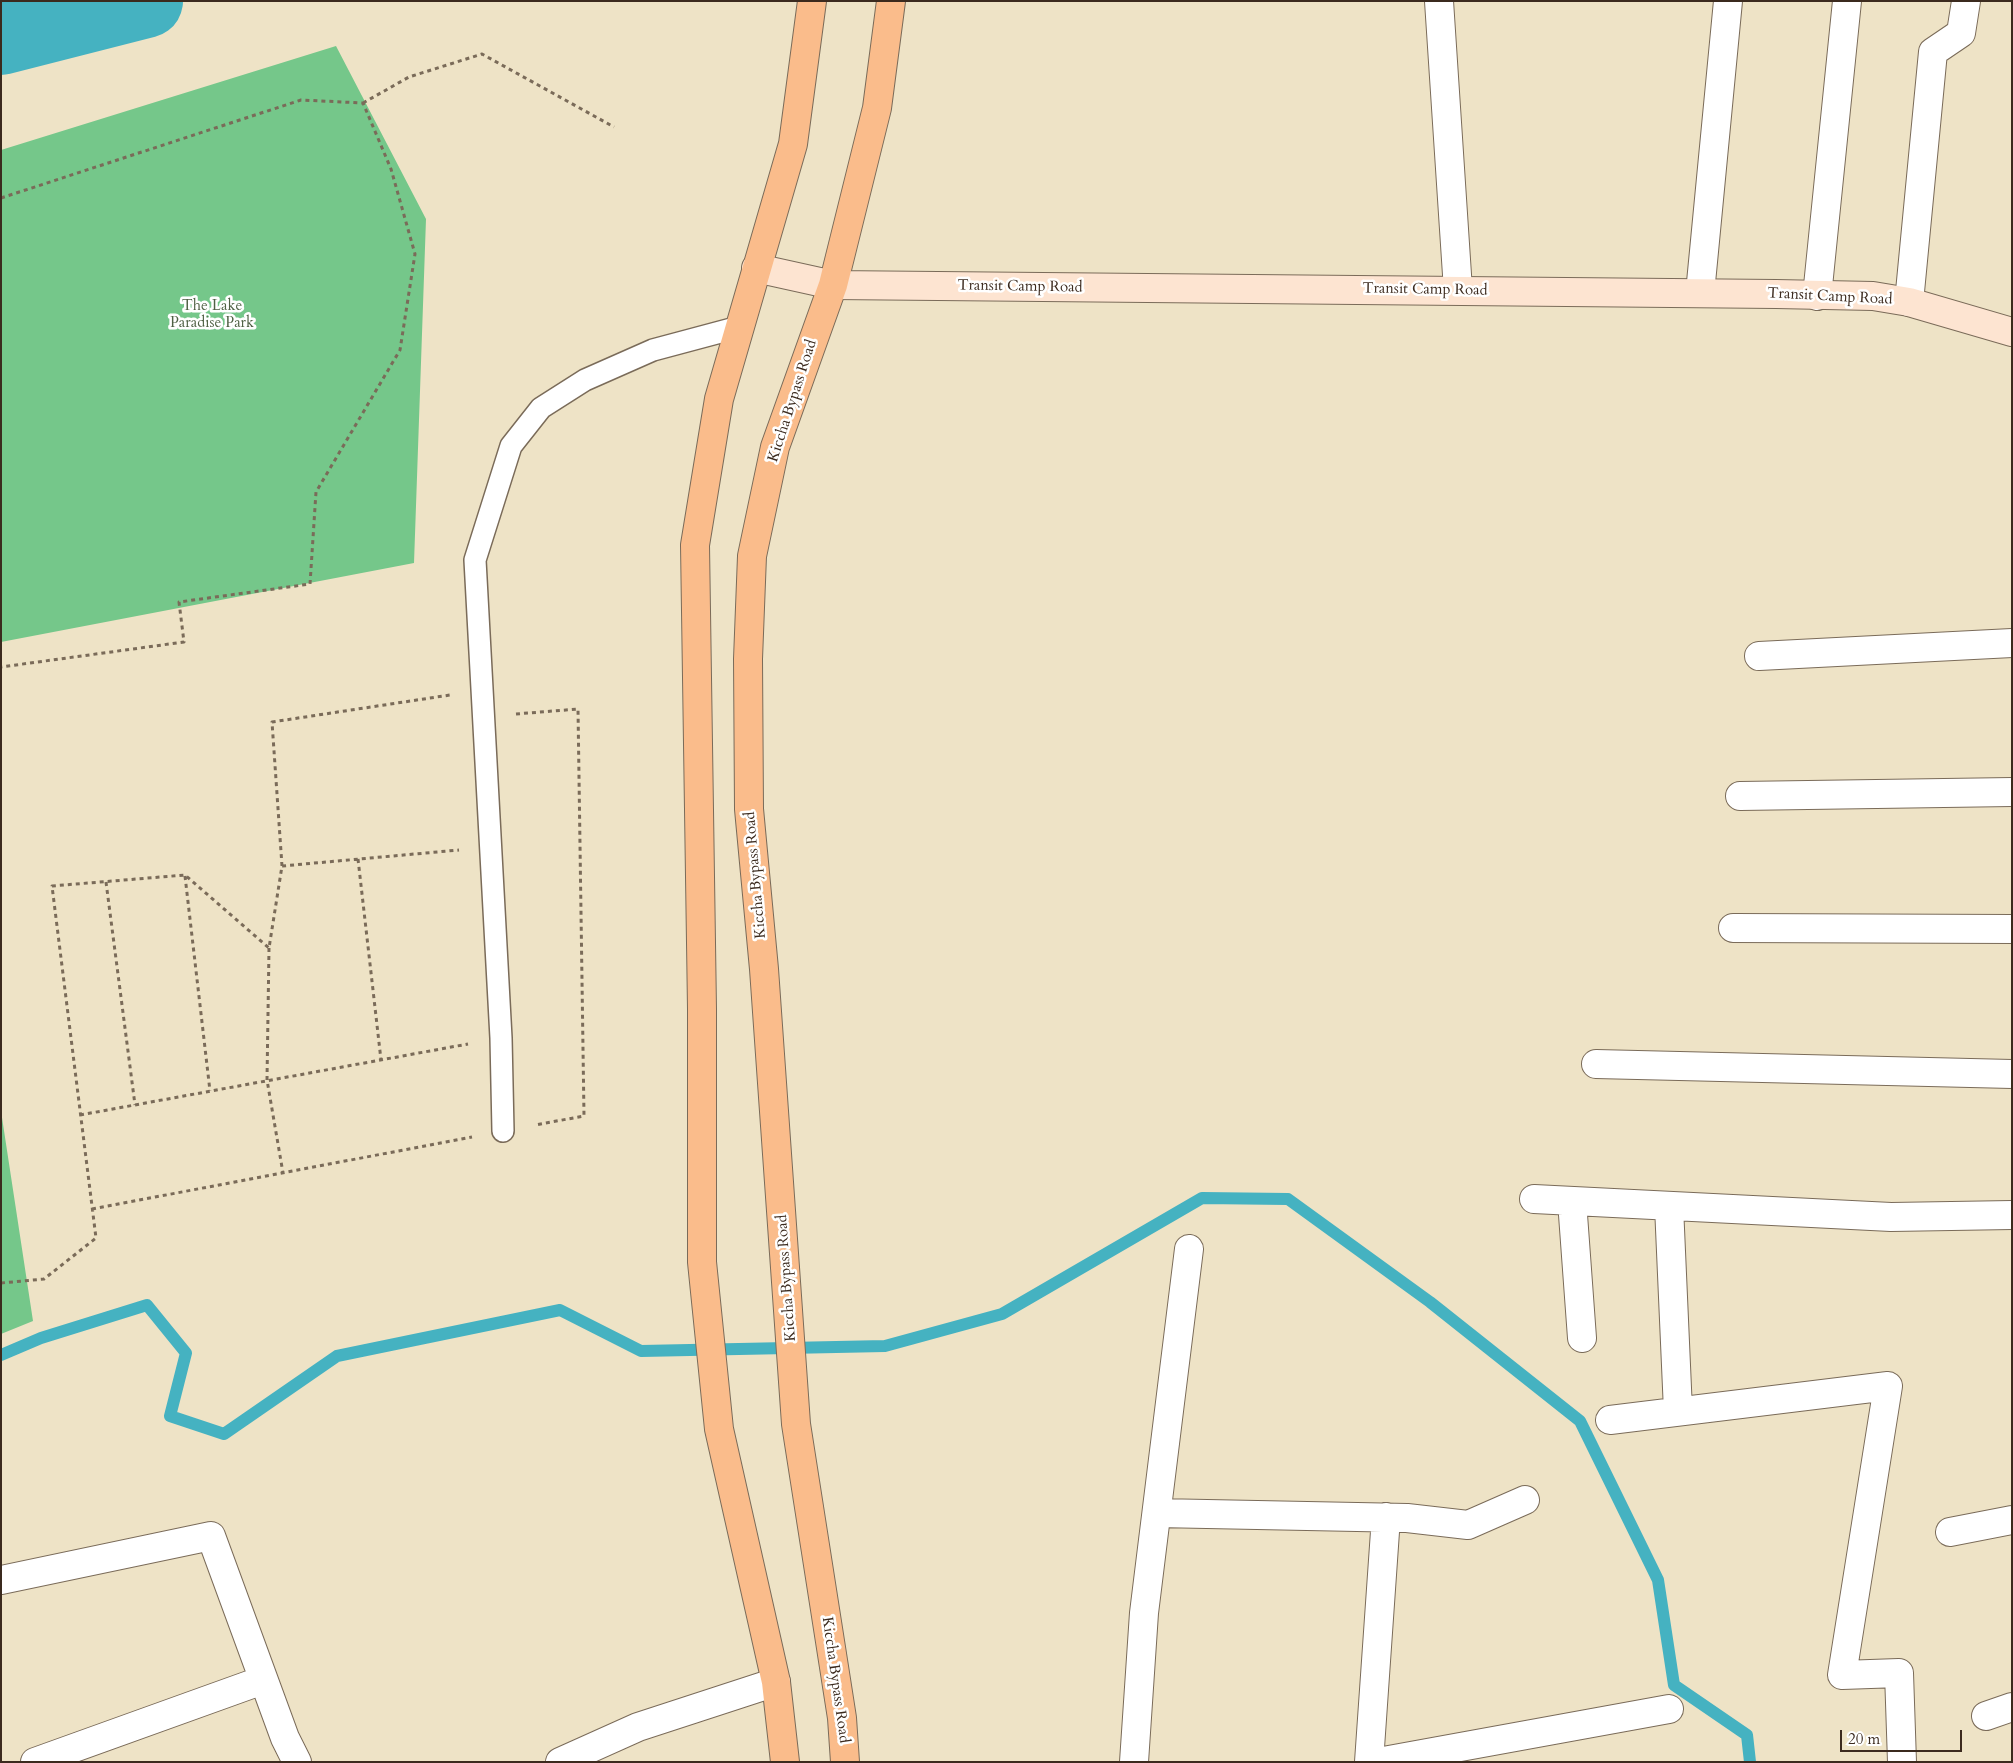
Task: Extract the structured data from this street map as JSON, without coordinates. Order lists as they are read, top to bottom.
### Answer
{
  "streets": {
    "main road": ["Transit Camp Road", "Kiccha Bypass Road"]
  },
  "crossings": [
    ["Transit Camp Road", "Kiccha Bypass Road"]
  ],
  "parks": ["The Lake Paradise Park"],
  "scale_bar": "20 m"
}
